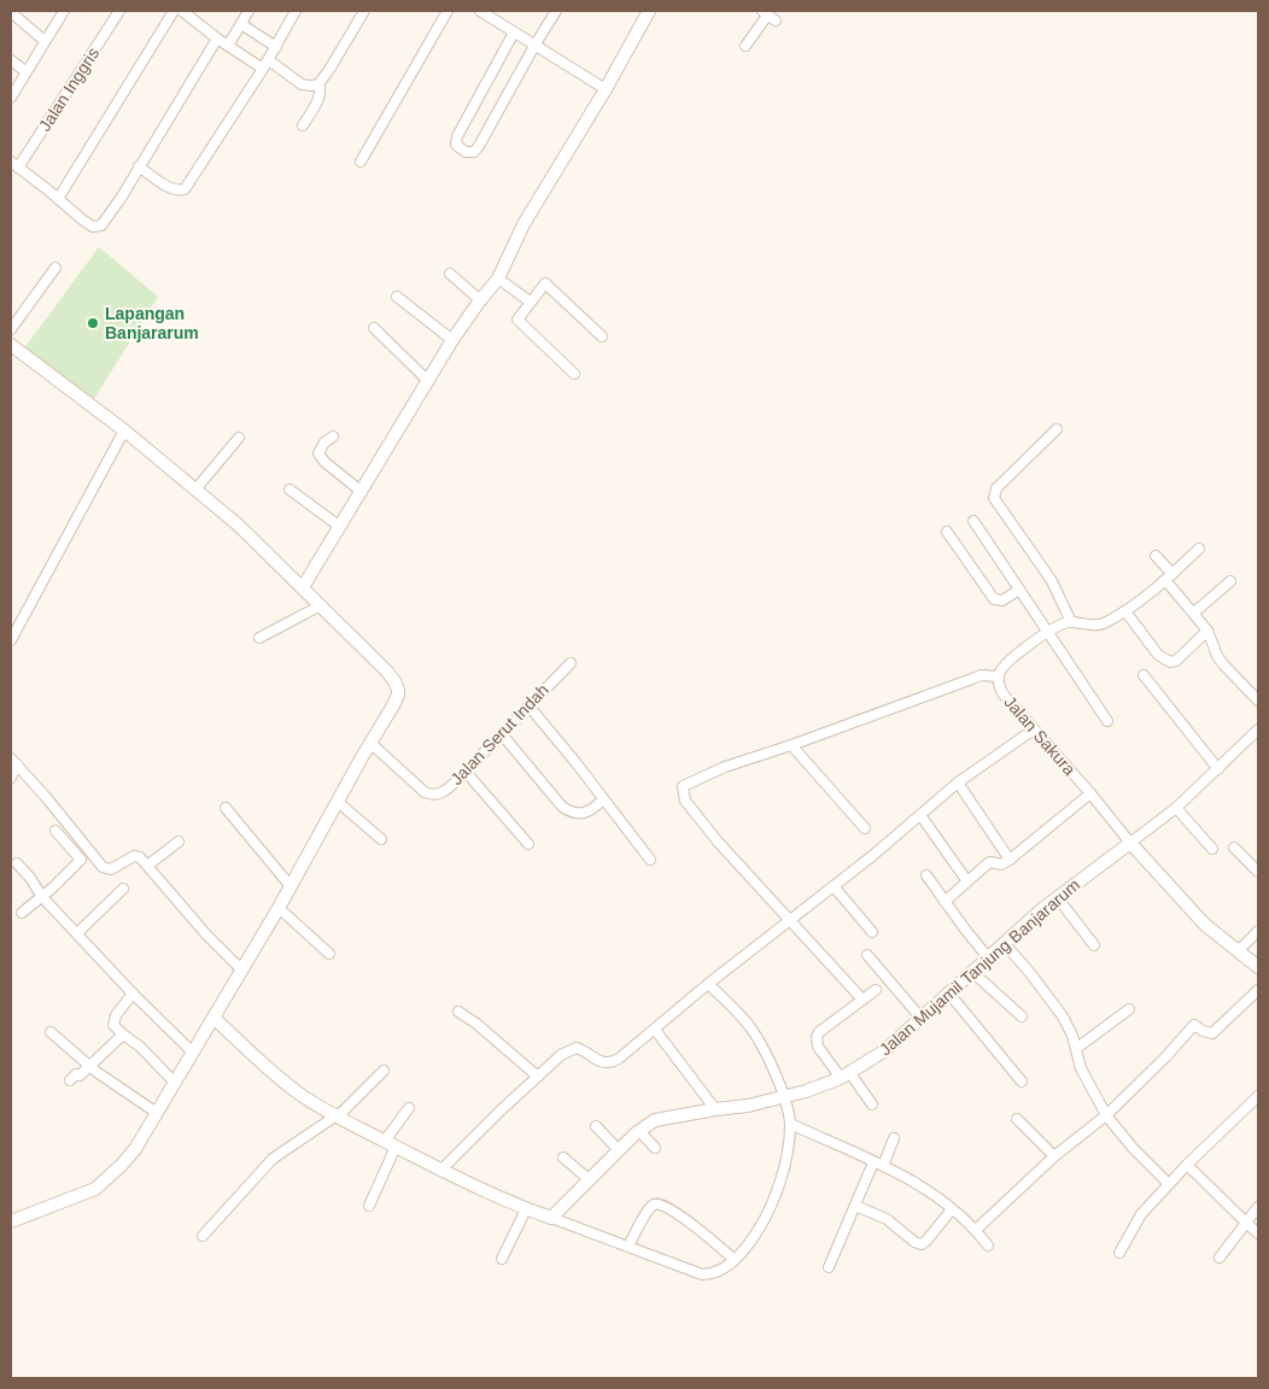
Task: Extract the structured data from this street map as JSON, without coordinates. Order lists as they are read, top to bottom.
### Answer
{
  "streets": {
    "street": [
      "Jalan Inggris",
      "Jalan Serut Indah",
      "Jalan Sakura",
      "Jalan Mujamil Tanjung Banjararum"
    ]
  },
  "crossings": [
    ["Jalan Sakura", "Jalan Mujamil Tanjung Banjararum"]
  ],
  "places": ["Lapangan Banjararum"]
}
